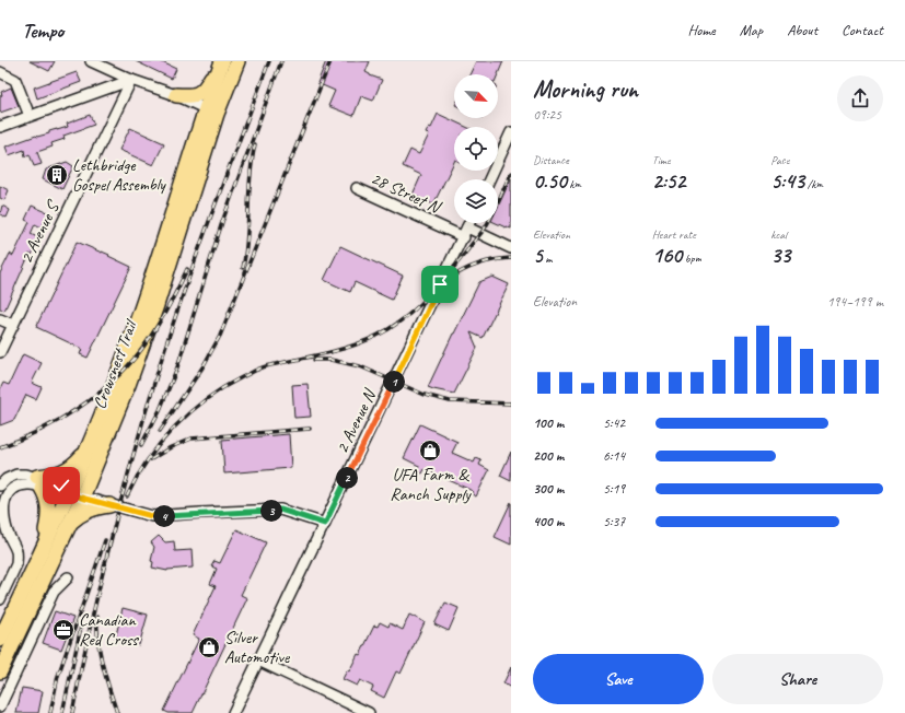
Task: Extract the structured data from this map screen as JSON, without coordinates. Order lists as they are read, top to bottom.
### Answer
{
  "streets": {
    "highway": ["Crowsnest Trail"],
    "street": ["28 Street N", "2 Avenue S", "2 Avenue N"]
  },
  "crossings": [
    ["28 Street N", "2 Avenue N"]
  ],
  "places": {
    "building": ["Lethbridge Gospel Assembly"],
    "shop": ["UFA Farm & Ranch Supply", "Silver Automotive"],
    "office": ["Canadian Red Cross"]
  },
  "north": "bottom right",
  "page": {
    "header": "Tempo",
    "nav": [
      "Home",
      "Map",
      "About",
      "Contact"
    ],
    "heading": ["Morning run", "09:25"],
    "stats": [
      ["Distance", "0.50 km"],
      ["Time", "2:52"],
      ["Pace", "5:43 /km"],
      ["Elevation", "5 m"],
      ["Heart rate", "160 bpm"],
      ["kcal", "33"]
    ],
    "chart": ["Elevation", "194–199 m"],
    "pins": [
      "1",
      "2",
      "3",
      "4"
    ],
    "list": [
      {
        "name": "100 m",
        "note": "5:42"
      },
      {
        "name": "200 m",
        "note": "6:14"
      },
      {
        "name": "300 m",
        "note": "5:19"
      },
      {
        "name": "400 m",
        "note": "5:37"
      }
    ],
    "buttons": ["Save", "Share"]
  }
}
